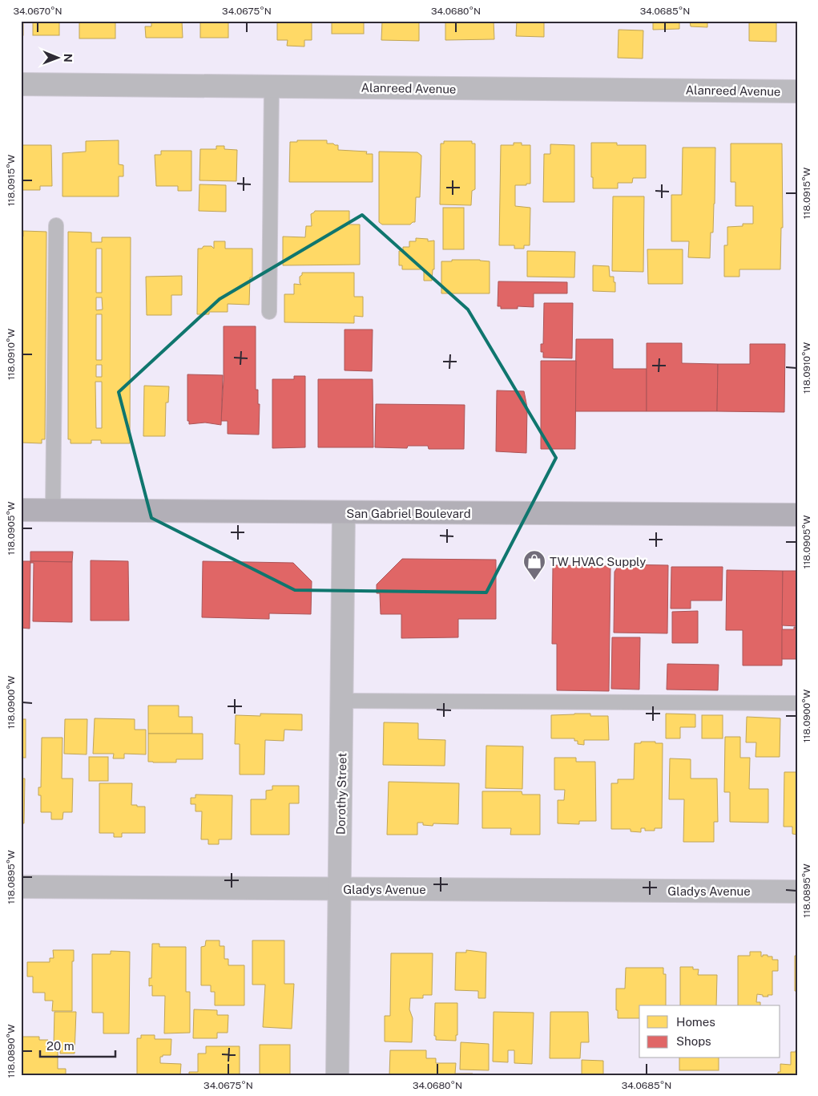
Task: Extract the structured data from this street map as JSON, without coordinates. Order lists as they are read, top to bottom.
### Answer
{
  "streets": {
    "main road": ["San Gabriel Boulevard"],
    "street": ["Alanreed Avenue", "Dorothy Street", "Gladys Avenue"]
  },
  "crossings": [
    ["San Gabriel Boulevard", "Dorothy Street"],
    ["Dorothy Street", "Gladys Avenue"]
  ],
  "places": {
    "shop": ["TW HVAC Supply"]
  },
  "legend": ["Homes", "Shops"],
  "scale_bar": "20 m",
  "north": "right",
  "coordinates": [
    "34.0670°N",
    "34.0675°N",
    "34.0680°N",
    "34.0685°N",
    "118.0915°W",
    "118.0910°W",
    "118.0905°W",
    "118.0900°W",
    "118.0895°W",
    "118.0890°W"
  ]
}
